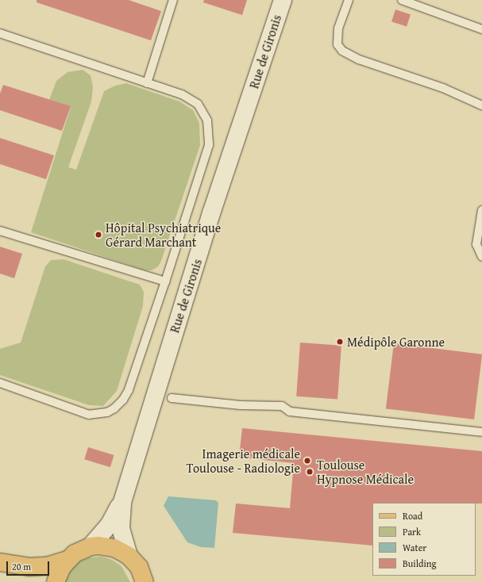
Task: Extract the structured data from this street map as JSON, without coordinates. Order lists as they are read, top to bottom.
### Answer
{
  "streets": {
    "street": ["Rue de Gironis"]
  },
  "places": [
    "Hôpital Psychiatrique Gérard Marchant",
    "Médipôle Garonne",
    "Imagerie médicale Toulouse - Radiologie",
    "Toulouse Hypnose Médicale"
  ],
  "legend": [
    "Road",
    "Park",
    "Water",
    "Building"
  ],
  "scale_bar": "20 m"
}
